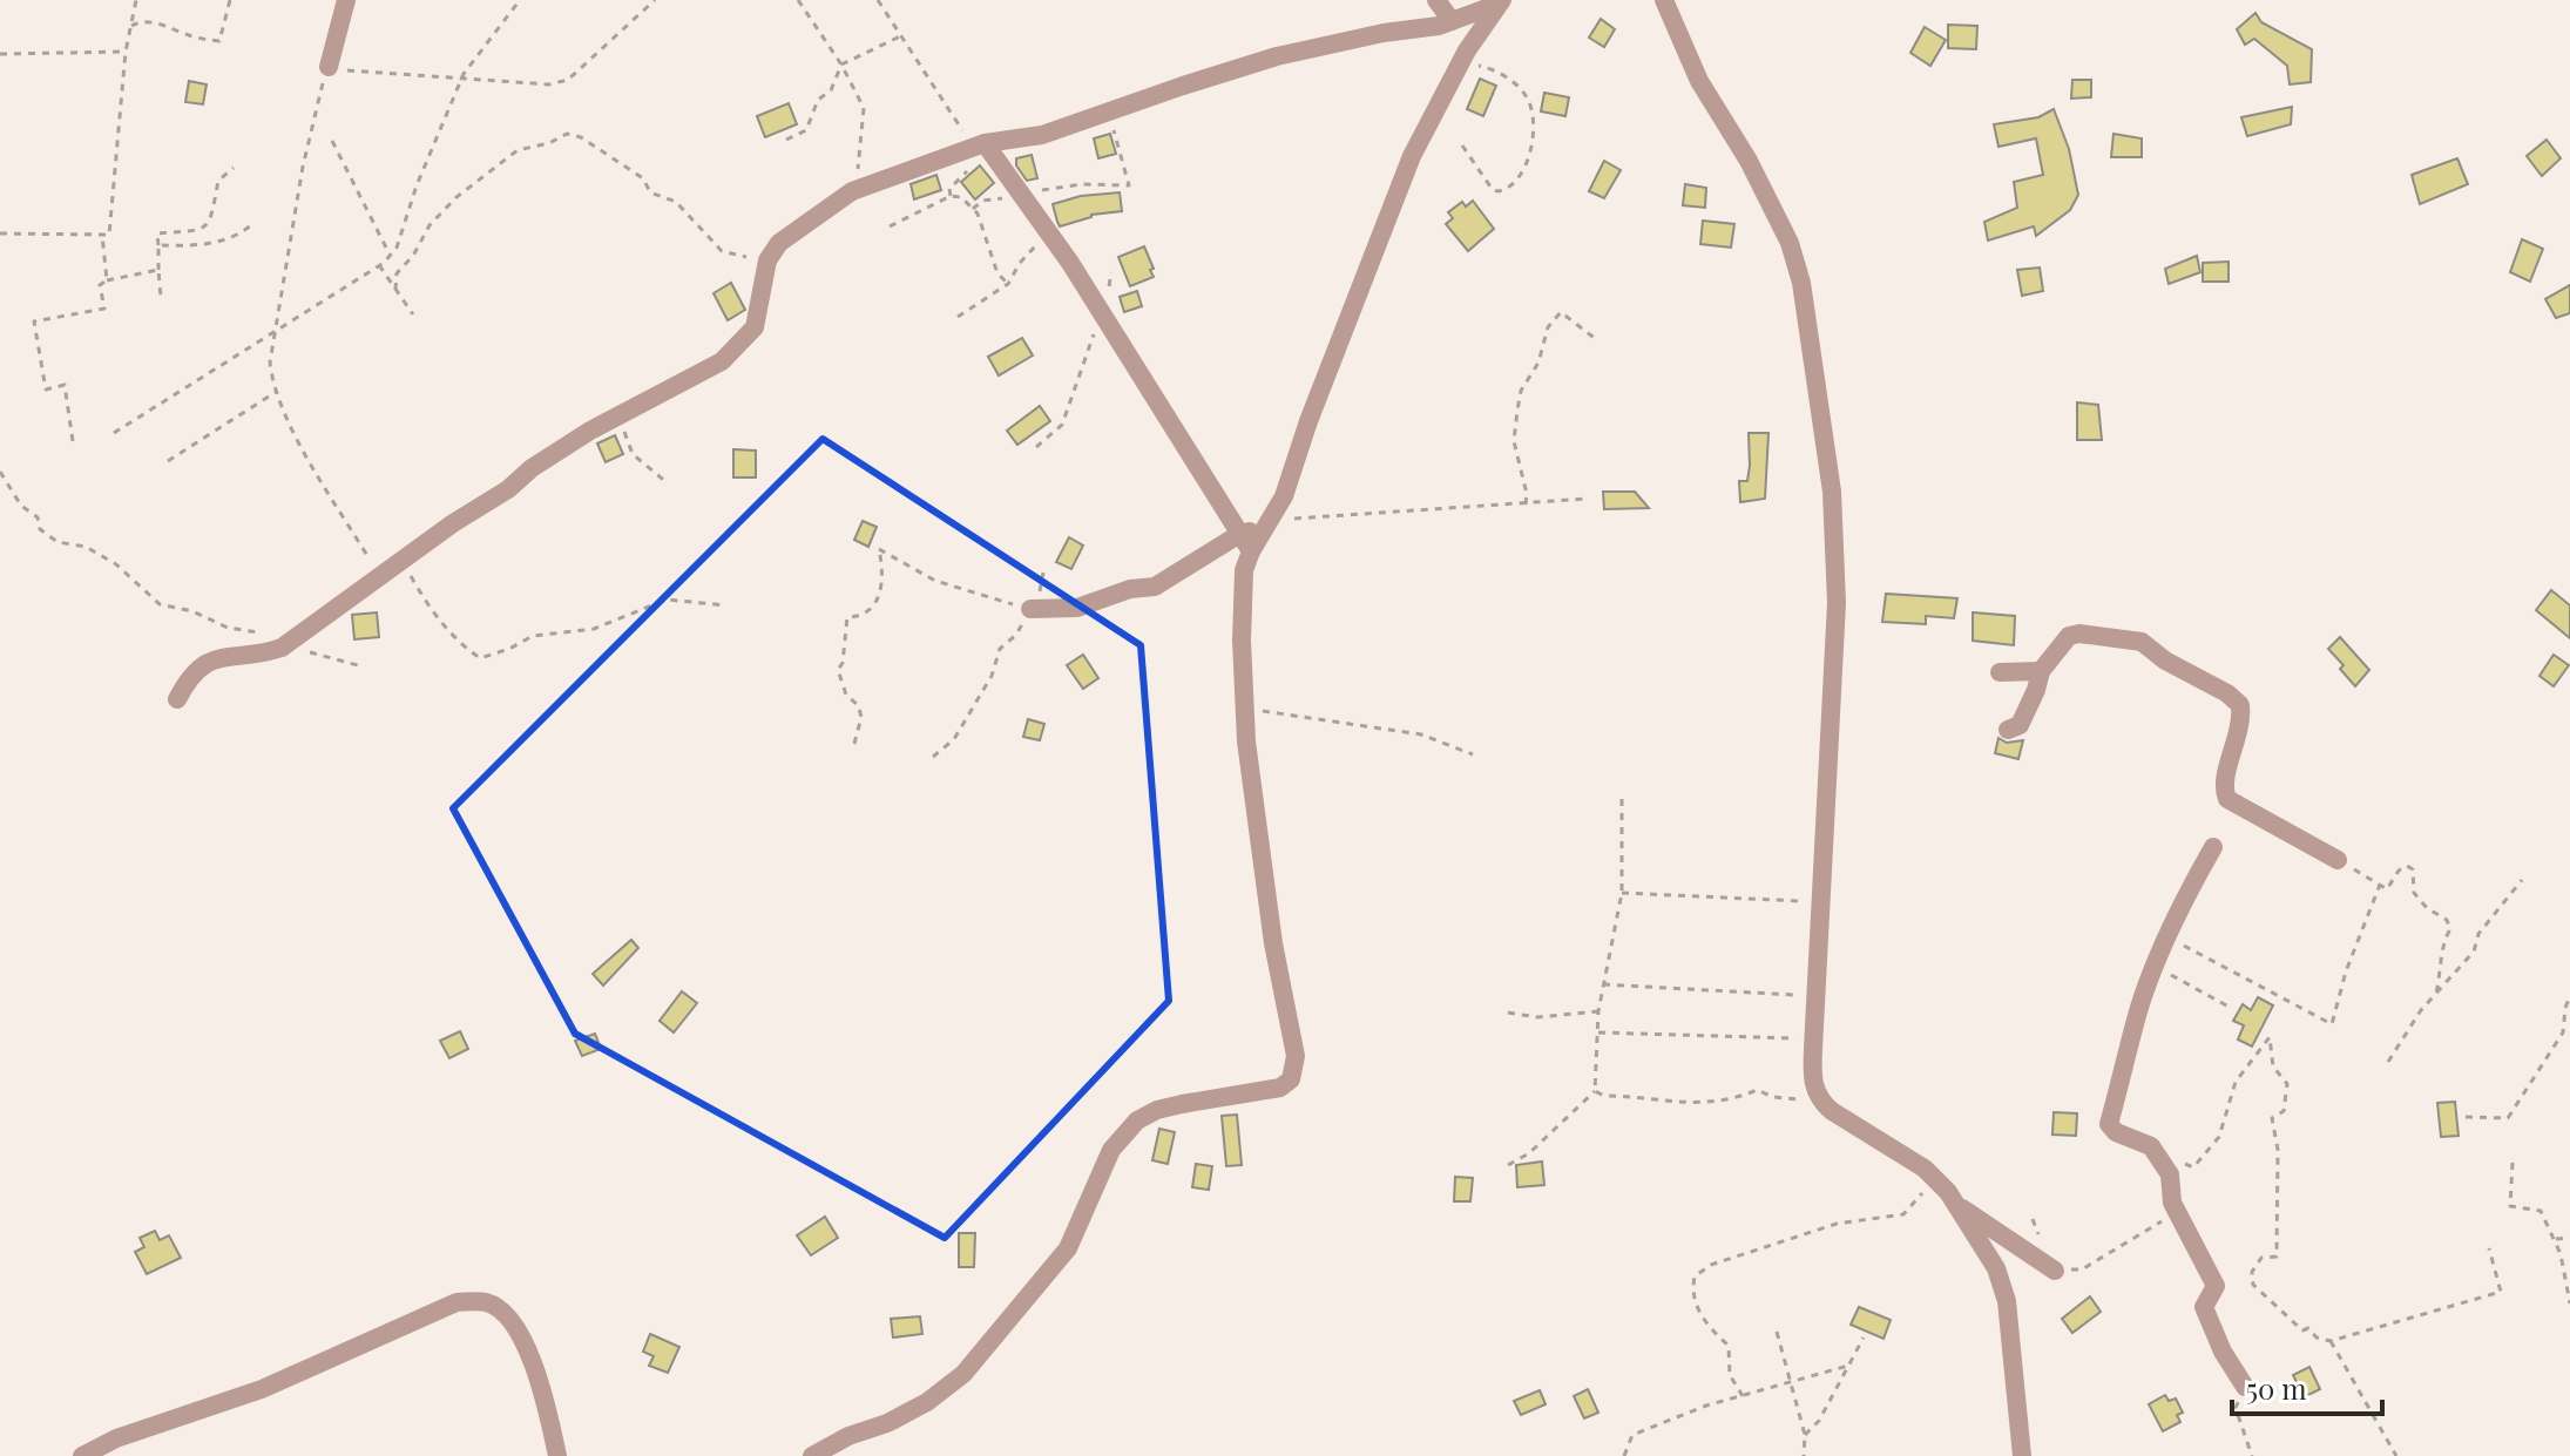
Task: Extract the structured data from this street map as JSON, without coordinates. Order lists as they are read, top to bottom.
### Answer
{
  "scale_bar": "50 m"
}
